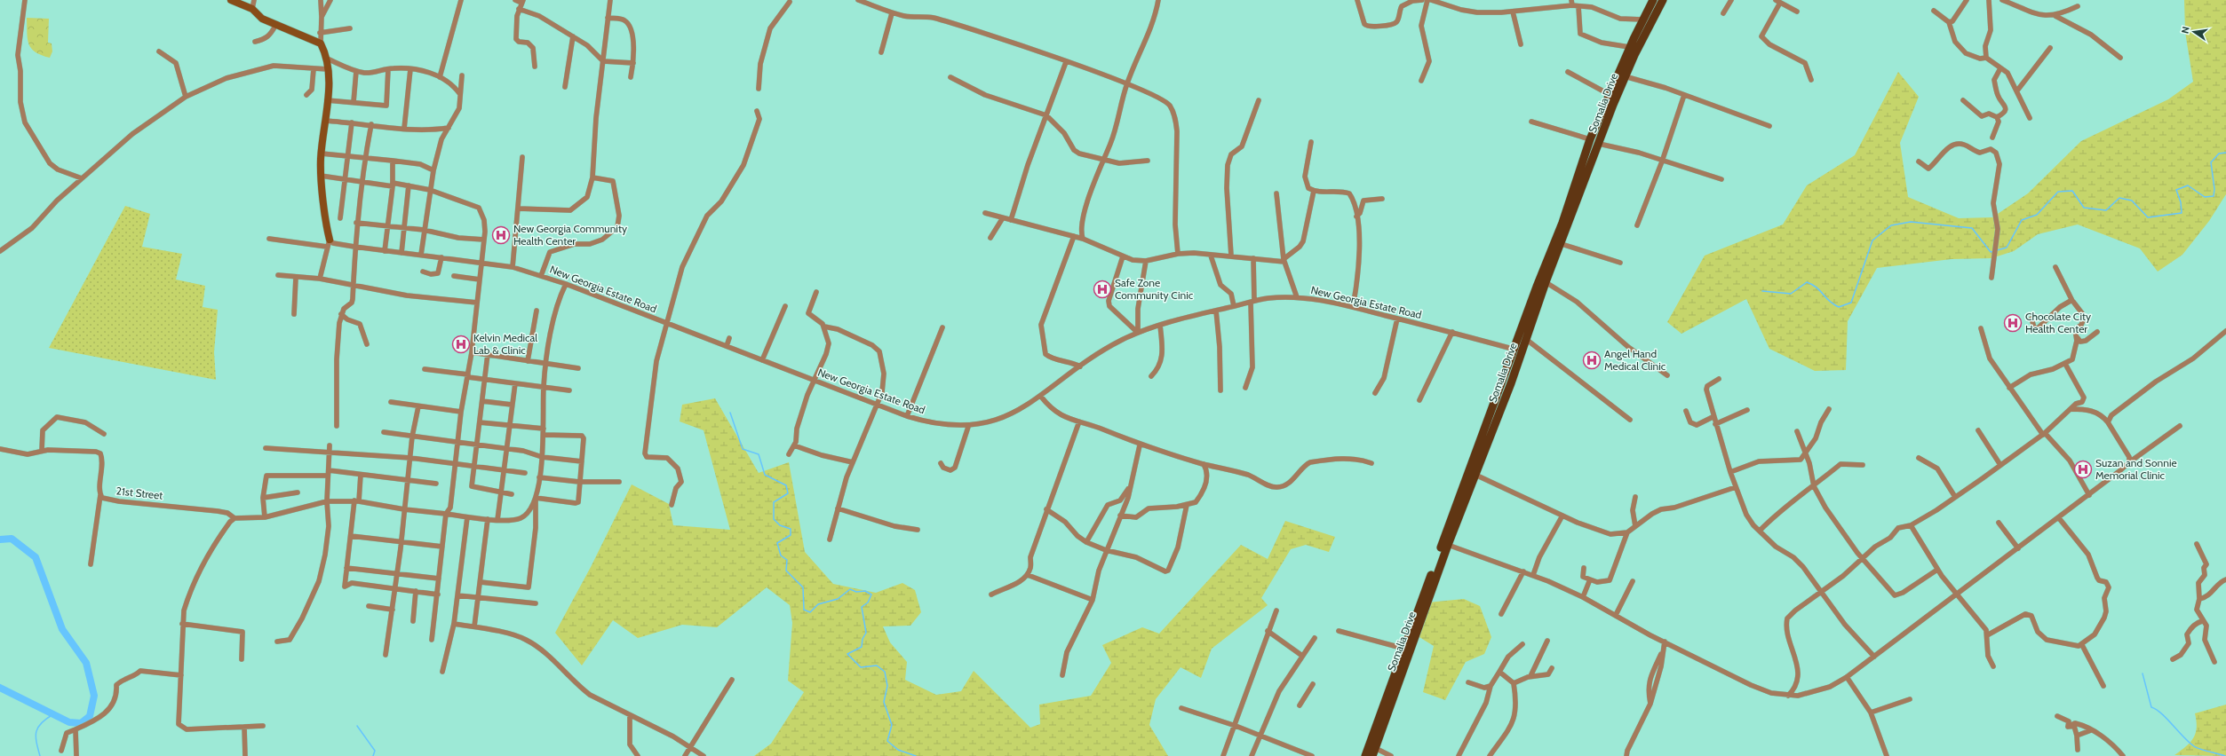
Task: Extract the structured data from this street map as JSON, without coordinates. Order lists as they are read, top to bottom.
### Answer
{
  "streets": {
    "main road": ["Somalia Drive"],
    "street": ["New Georgia Estate Road", "21st Street"]
  },
  "crossings": [
    ["Somalia Drive", "New Georgia Estate Road"]
  ],
  "places": {
    "hospital": [
      "New Georgia Community Health Center",
      "Safe Zone Community Cinic",
      "Chocolate City Health Center",
      "Kelvin Medical Lab & Clinic",
      "Angel Hand Medical Clinic",
      "Suzan and Sonnie Memorial Clinic"
    ]
  },
  "north": "left"
}
